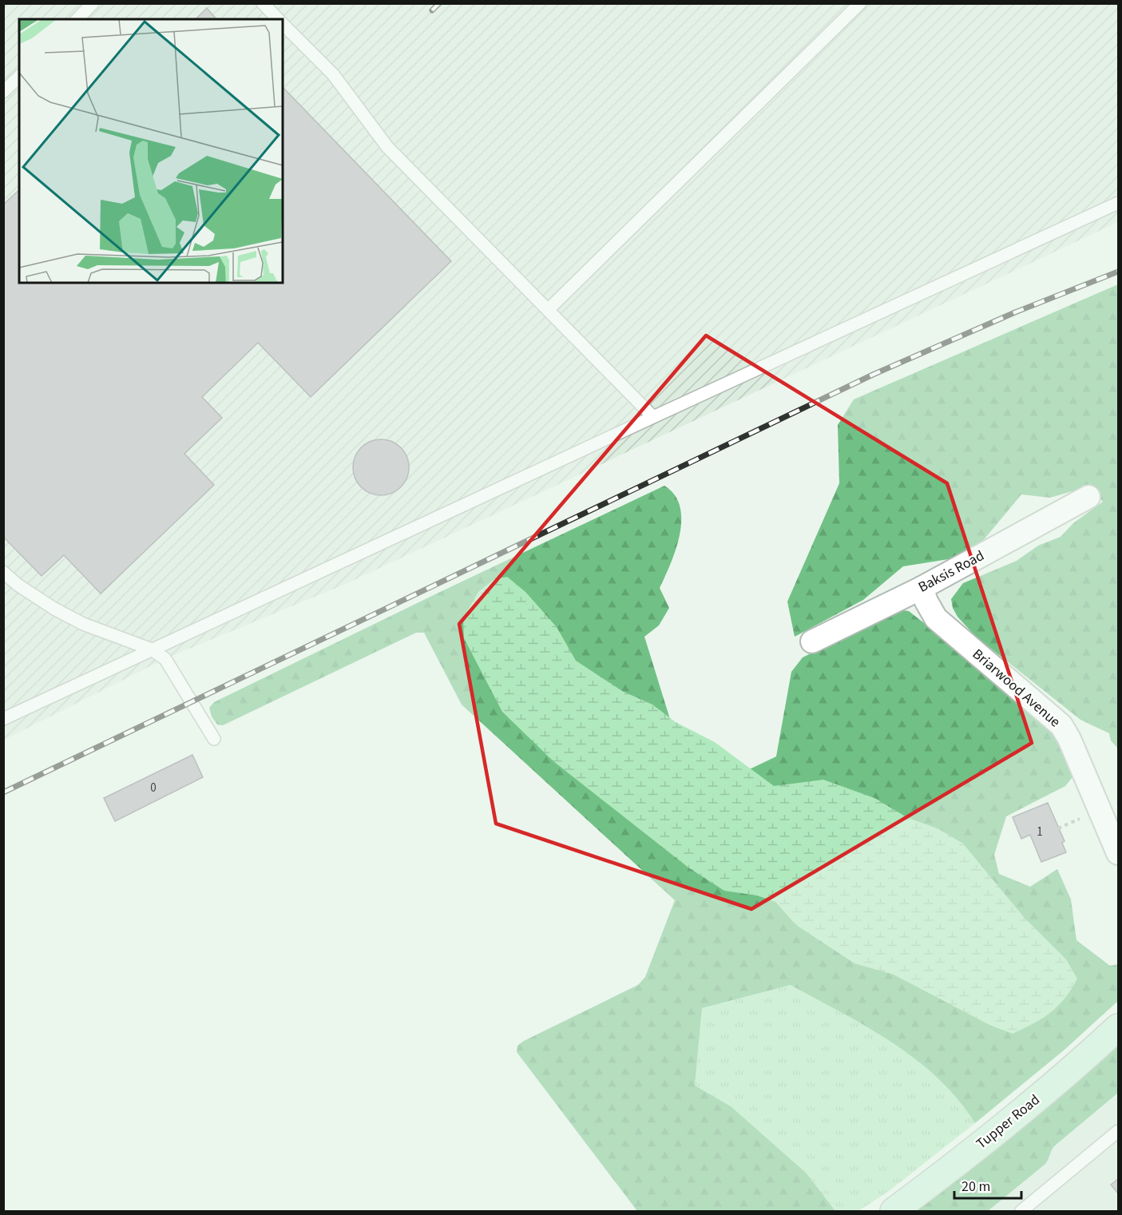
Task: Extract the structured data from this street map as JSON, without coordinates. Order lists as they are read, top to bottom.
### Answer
{
  "streets": {
    "main road": ["Tupper Road"],
    "street": ["Baksis Road", "Briarwood Avenue"]
  },
  "crossings": [
    ["Baksis Road", "Briarwood Avenue"]
  ],
  "house_numbers": ["0", "1"],
  "scale_bar": "20 m"
}
